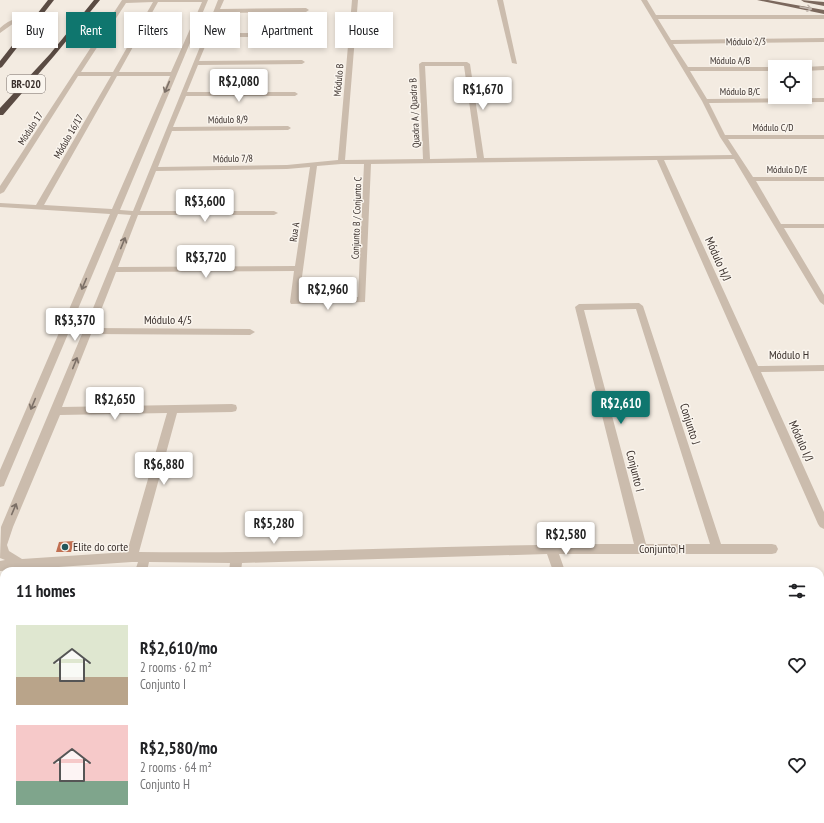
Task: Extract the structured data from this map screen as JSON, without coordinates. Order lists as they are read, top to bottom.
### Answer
{
  "streets": {
    "highway": ["BR-020"],
    "street": [
      "Módulo 2/3",
      "Módulo A/B",
      "Módulo B",
      "Módulo B/C",
      "Quadra A / Quadra B",
      "Módulo 8/9",
      "Módulo C/D",
      "Módulo 17",
      "Módulo 16/17",
      "Módulo 7/8",
      "Módulo D/E",
      "Conjunto B / Conjunto C",
      "Rua A",
      "Módulo H/J",
      "Módulo 4/5",
      "Módulo H",
      "Conjunto J",
      "Módulo I/J",
      "Conjunto I",
      "Conjunto H"
    ]
  },
  "crossings": [
    ["Módulo B", "Módulo 7/8"],
    ["Quadra A / Quadra B", "Módulo 7/8"],
    ["Módulo 7/8", "Conjunto B / Conjunto C"],
    ["Módulo 7/8", "Rua A"],
    ["Módulo 7/8", "Módulo H/J"],
    ["Conjunto B / Conjunto C", "Rua A"],
    ["Módulo H/J", "Módulo H"],
    ["Módulo H/J", "Módulo I/J"],
    ["Módulo H", "Módulo I/J"],
    ["Conjunto J", "Conjunto I"],
    ["Conjunto J", "Conjunto H"],
    ["Conjunto I", "Conjunto H"]
  ],
  "places": ["Elite do corte"],
  "page": {
    "chip": [
      "Buy",
      "Rent",
      "Filters",
      "New",
      "Apartment",
      "House"
    ],
    "price": [
      "R$2,080",
      "R$1,670",
      "R$3,600",
      "R$3,720",
      "R$2,960",
      "R$3,370",
      "R$2,650",
      "R$2,610",
      "R$6,880",
      "R$5,280",
      "R$2,580"
    ],
    "heading": "11 homes",
    "list": [
      {
        "name": "R$2,610/mo",
        "note": "2 rooms · 62 m² · Conjunto I"
      },
      {
        "name": "R$2,580/mo",
        "note": "2 rooms · 64 m² · Conjunto H"
      }
    ]
  }
}
